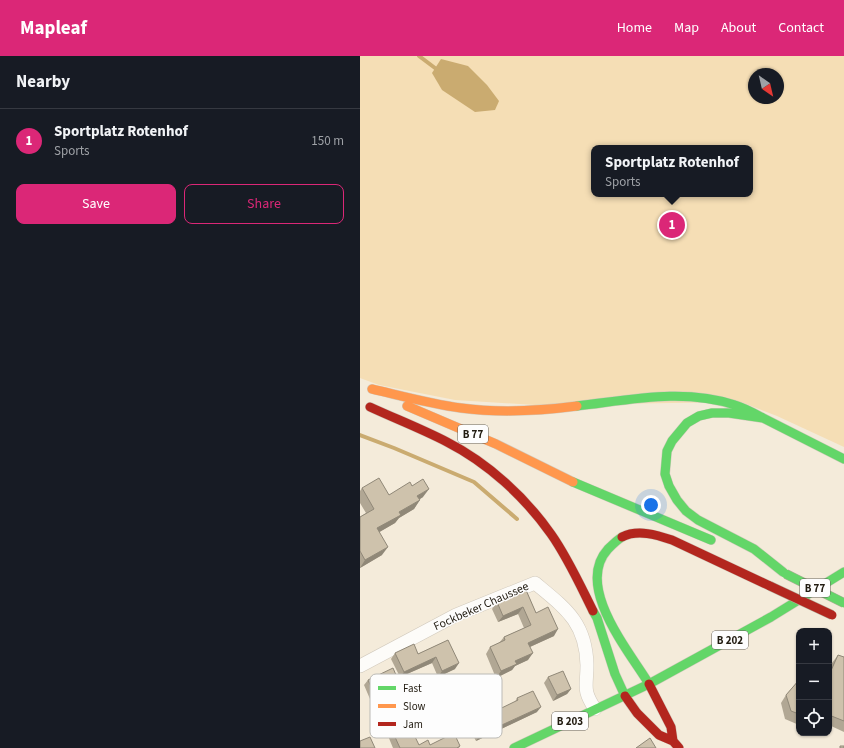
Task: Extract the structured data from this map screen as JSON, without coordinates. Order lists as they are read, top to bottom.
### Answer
{
  "streets": {
    "main road": ["B 77", "B 202", "B 203"],
    "street": ["Fockbeker Chaussee"]
  },
  "crossings": [
    ["Fockbeker Chaussee", "B 203"],
    ["B 202", "B 203"]
  ],
  "legend": ["Fast", "Slow", "Jam"],
  "north": "bottom right",
  "page": {
    "header": "Mapleaf",
    "nav": [
      "Home",
      "Map",
      "About",
      "Contact"
    ],
    "heading": "Nearby",
    "list": [
      {
        "mark": "1",
        "name": "Sportplatz Rotenhof",
        "note": "Sports",
        "value": "150 m"
      }
    ],
    "popup": ["Sportplatz Rotenhof", "Sports"],
    "buttons": ["Save", "Share"],
    "pins": "1",
    "map_buttons": ["+", "−"]
  }
}
